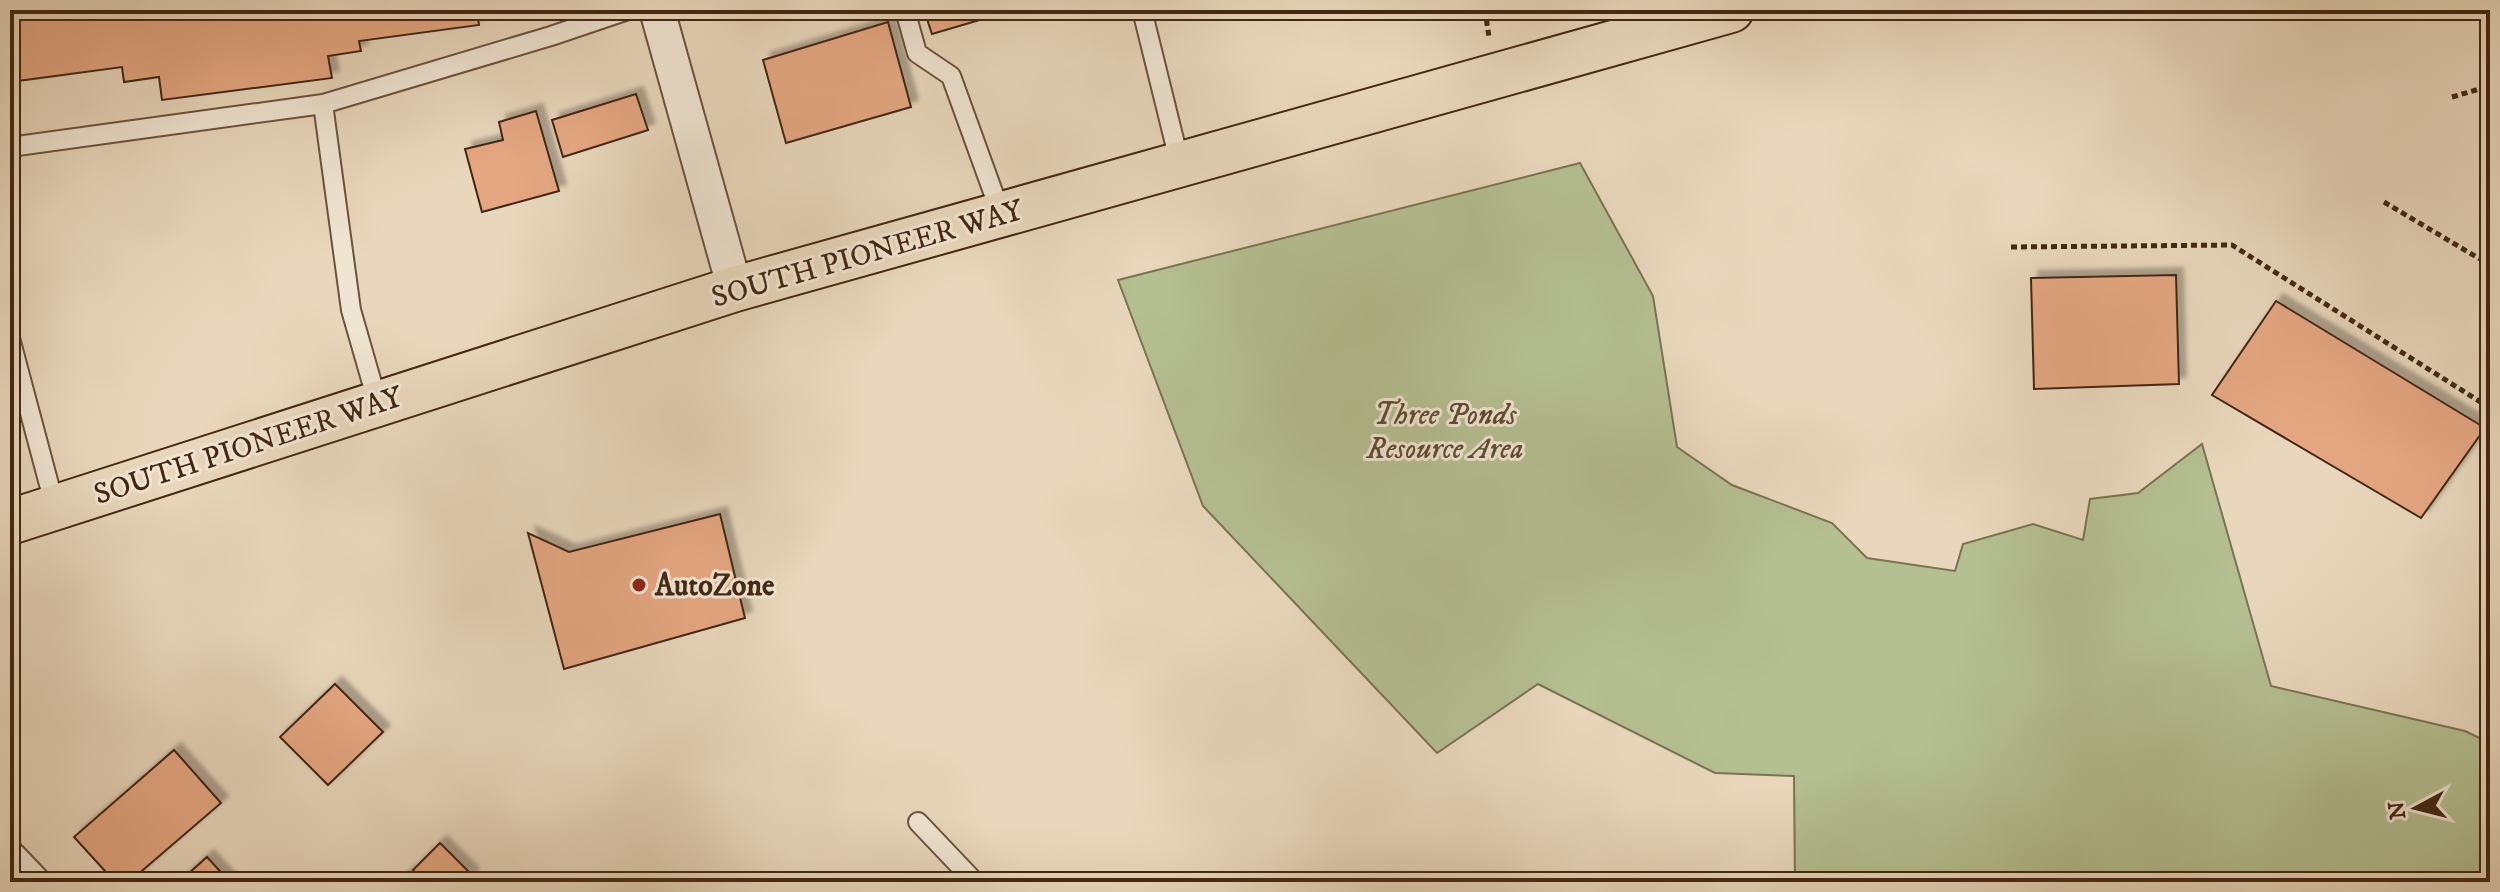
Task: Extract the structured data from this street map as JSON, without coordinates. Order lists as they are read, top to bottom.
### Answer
{
  "streets": {
    "main road": ["SOUTH PIONEER WAY"]
  },
  "parks": ["Three Ponds Resource Area"],
  "places": ["AutoZone"],
  "north": "left"
}
